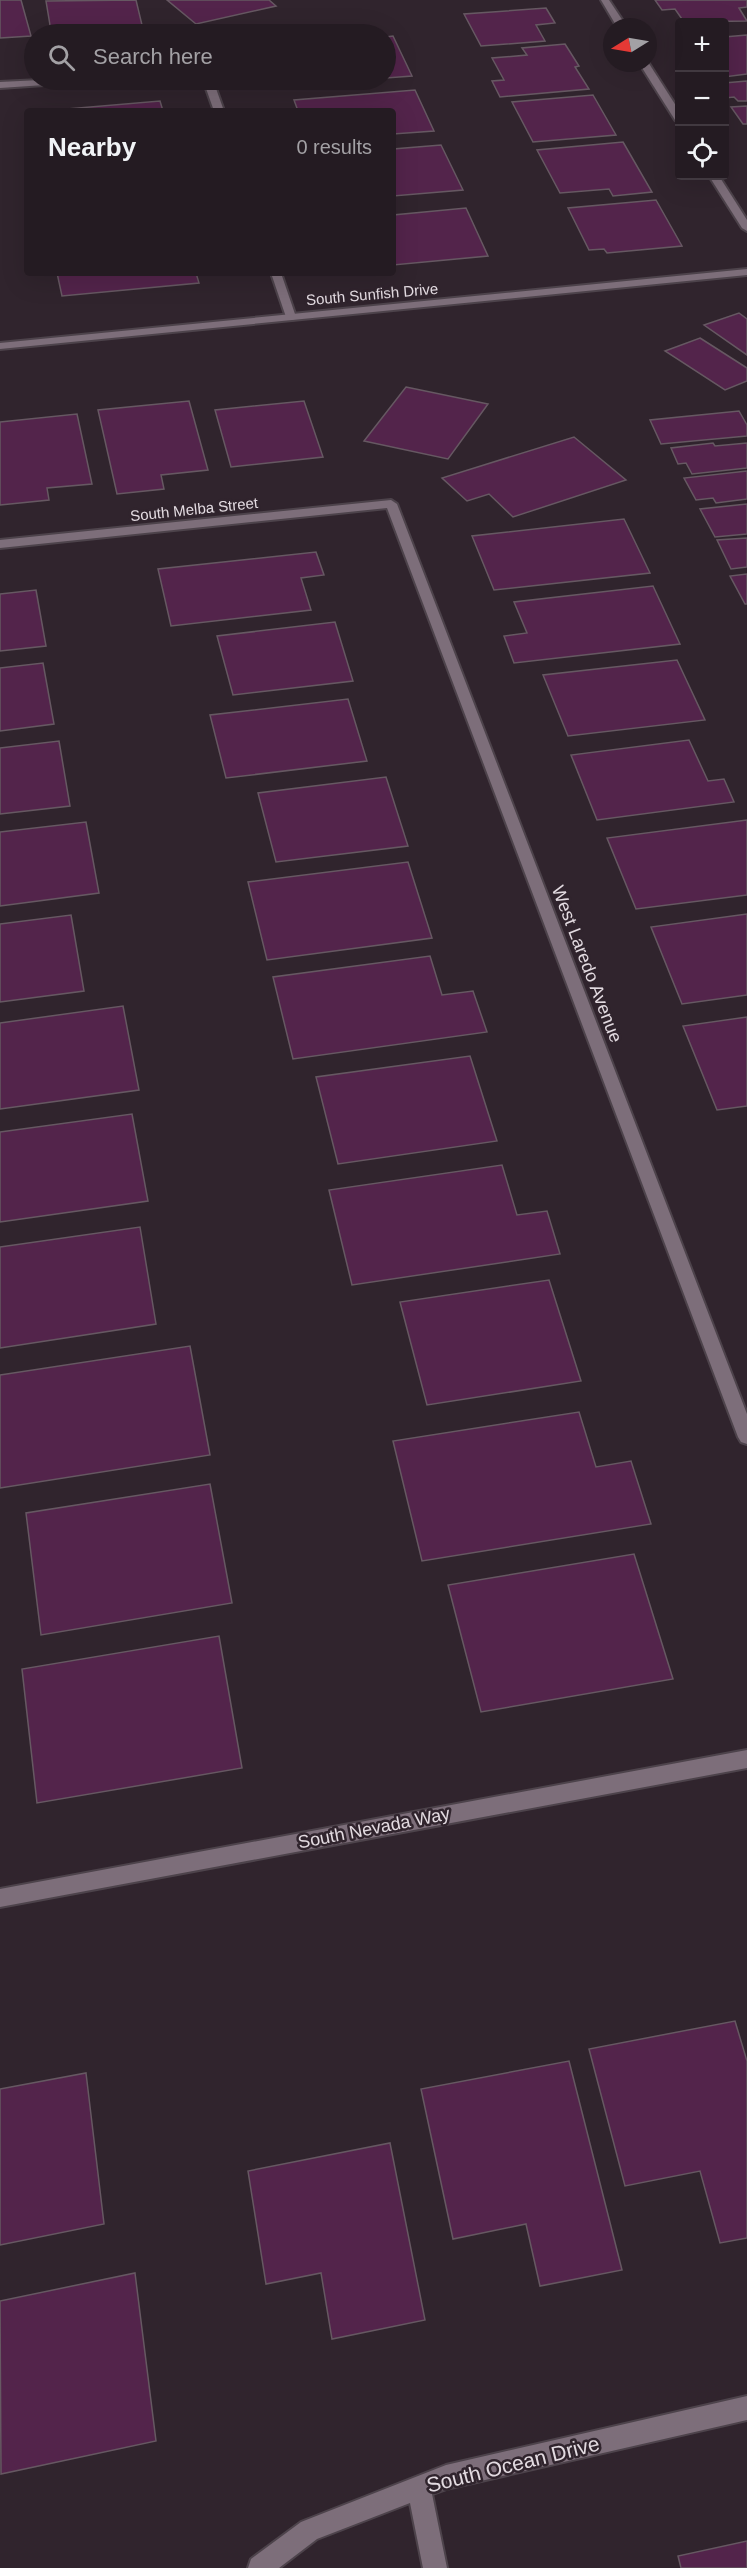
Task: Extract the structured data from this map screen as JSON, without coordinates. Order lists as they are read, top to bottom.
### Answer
{
  "streets": {
    "street": [
      "South Sunfish Drive",
      "South Melba Street",
      "West Laredo Avenue",
      "South Nevada Way",
      "South Ocean Drive"
    ]
  },
  "crossings": [
    ["South Melba Street", "West Laredo Avenue"]
  ],
  "north": "left",
  "page": {
    "map_buttons": ["+", "−"],
    "search": "Search here",
    "heading": ["Nearby", "0 results"]
  }
}
